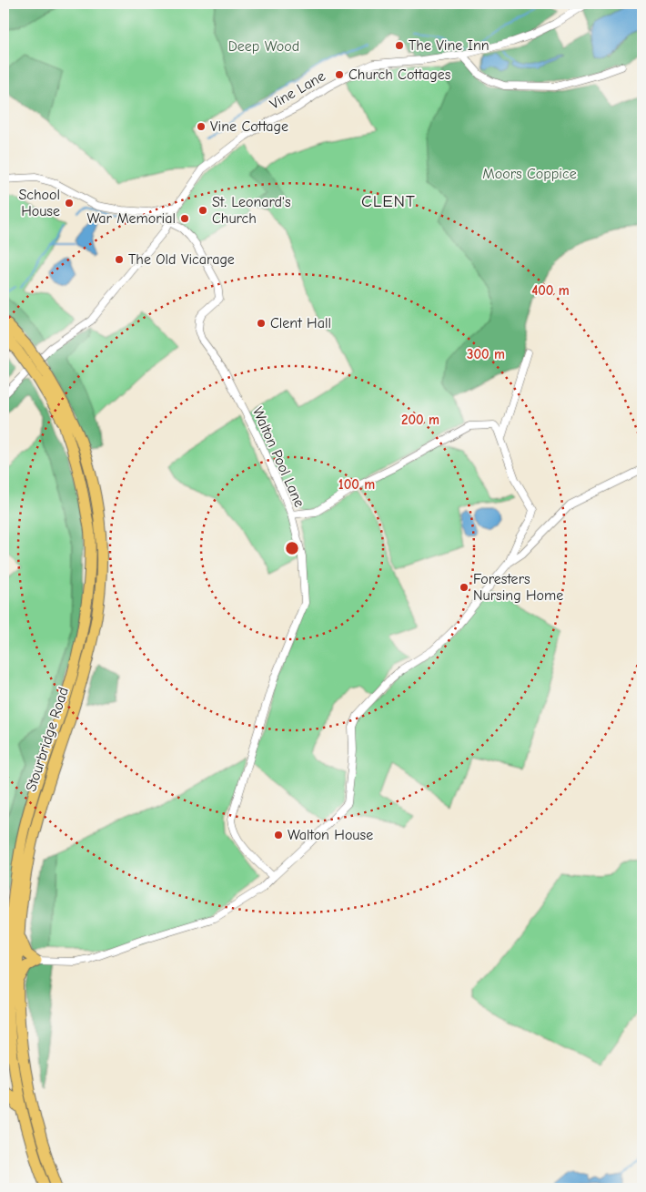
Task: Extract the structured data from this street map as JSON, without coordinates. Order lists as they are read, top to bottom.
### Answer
{
  "streets": {
    "highway": ["Stourbridge Road"],
    "street": ["Vine Lane", "Walton Pool Lane"]
  },
  "crossings": [
    ["Vine Lane", "Walton Pool Lane"]
  ],
  "districts": ["CLENT"],
  "parks": ["Deep Wood", "Moors Coppice"],
  "places": [
    "The Vine Inn",
    "Church Cottages",
    "Vine Cottage",
    "School House",
    "St. Leonard's Church",
    "War Memorial",
    "The Old Vicarage",
    "Clent Hall",
    "Foresters Nursing Home",
    "Walton House"
  ],
  "rings": [
    "400 m",
    "300 m",
    "200 m",
    "100 m"
  ]
}
